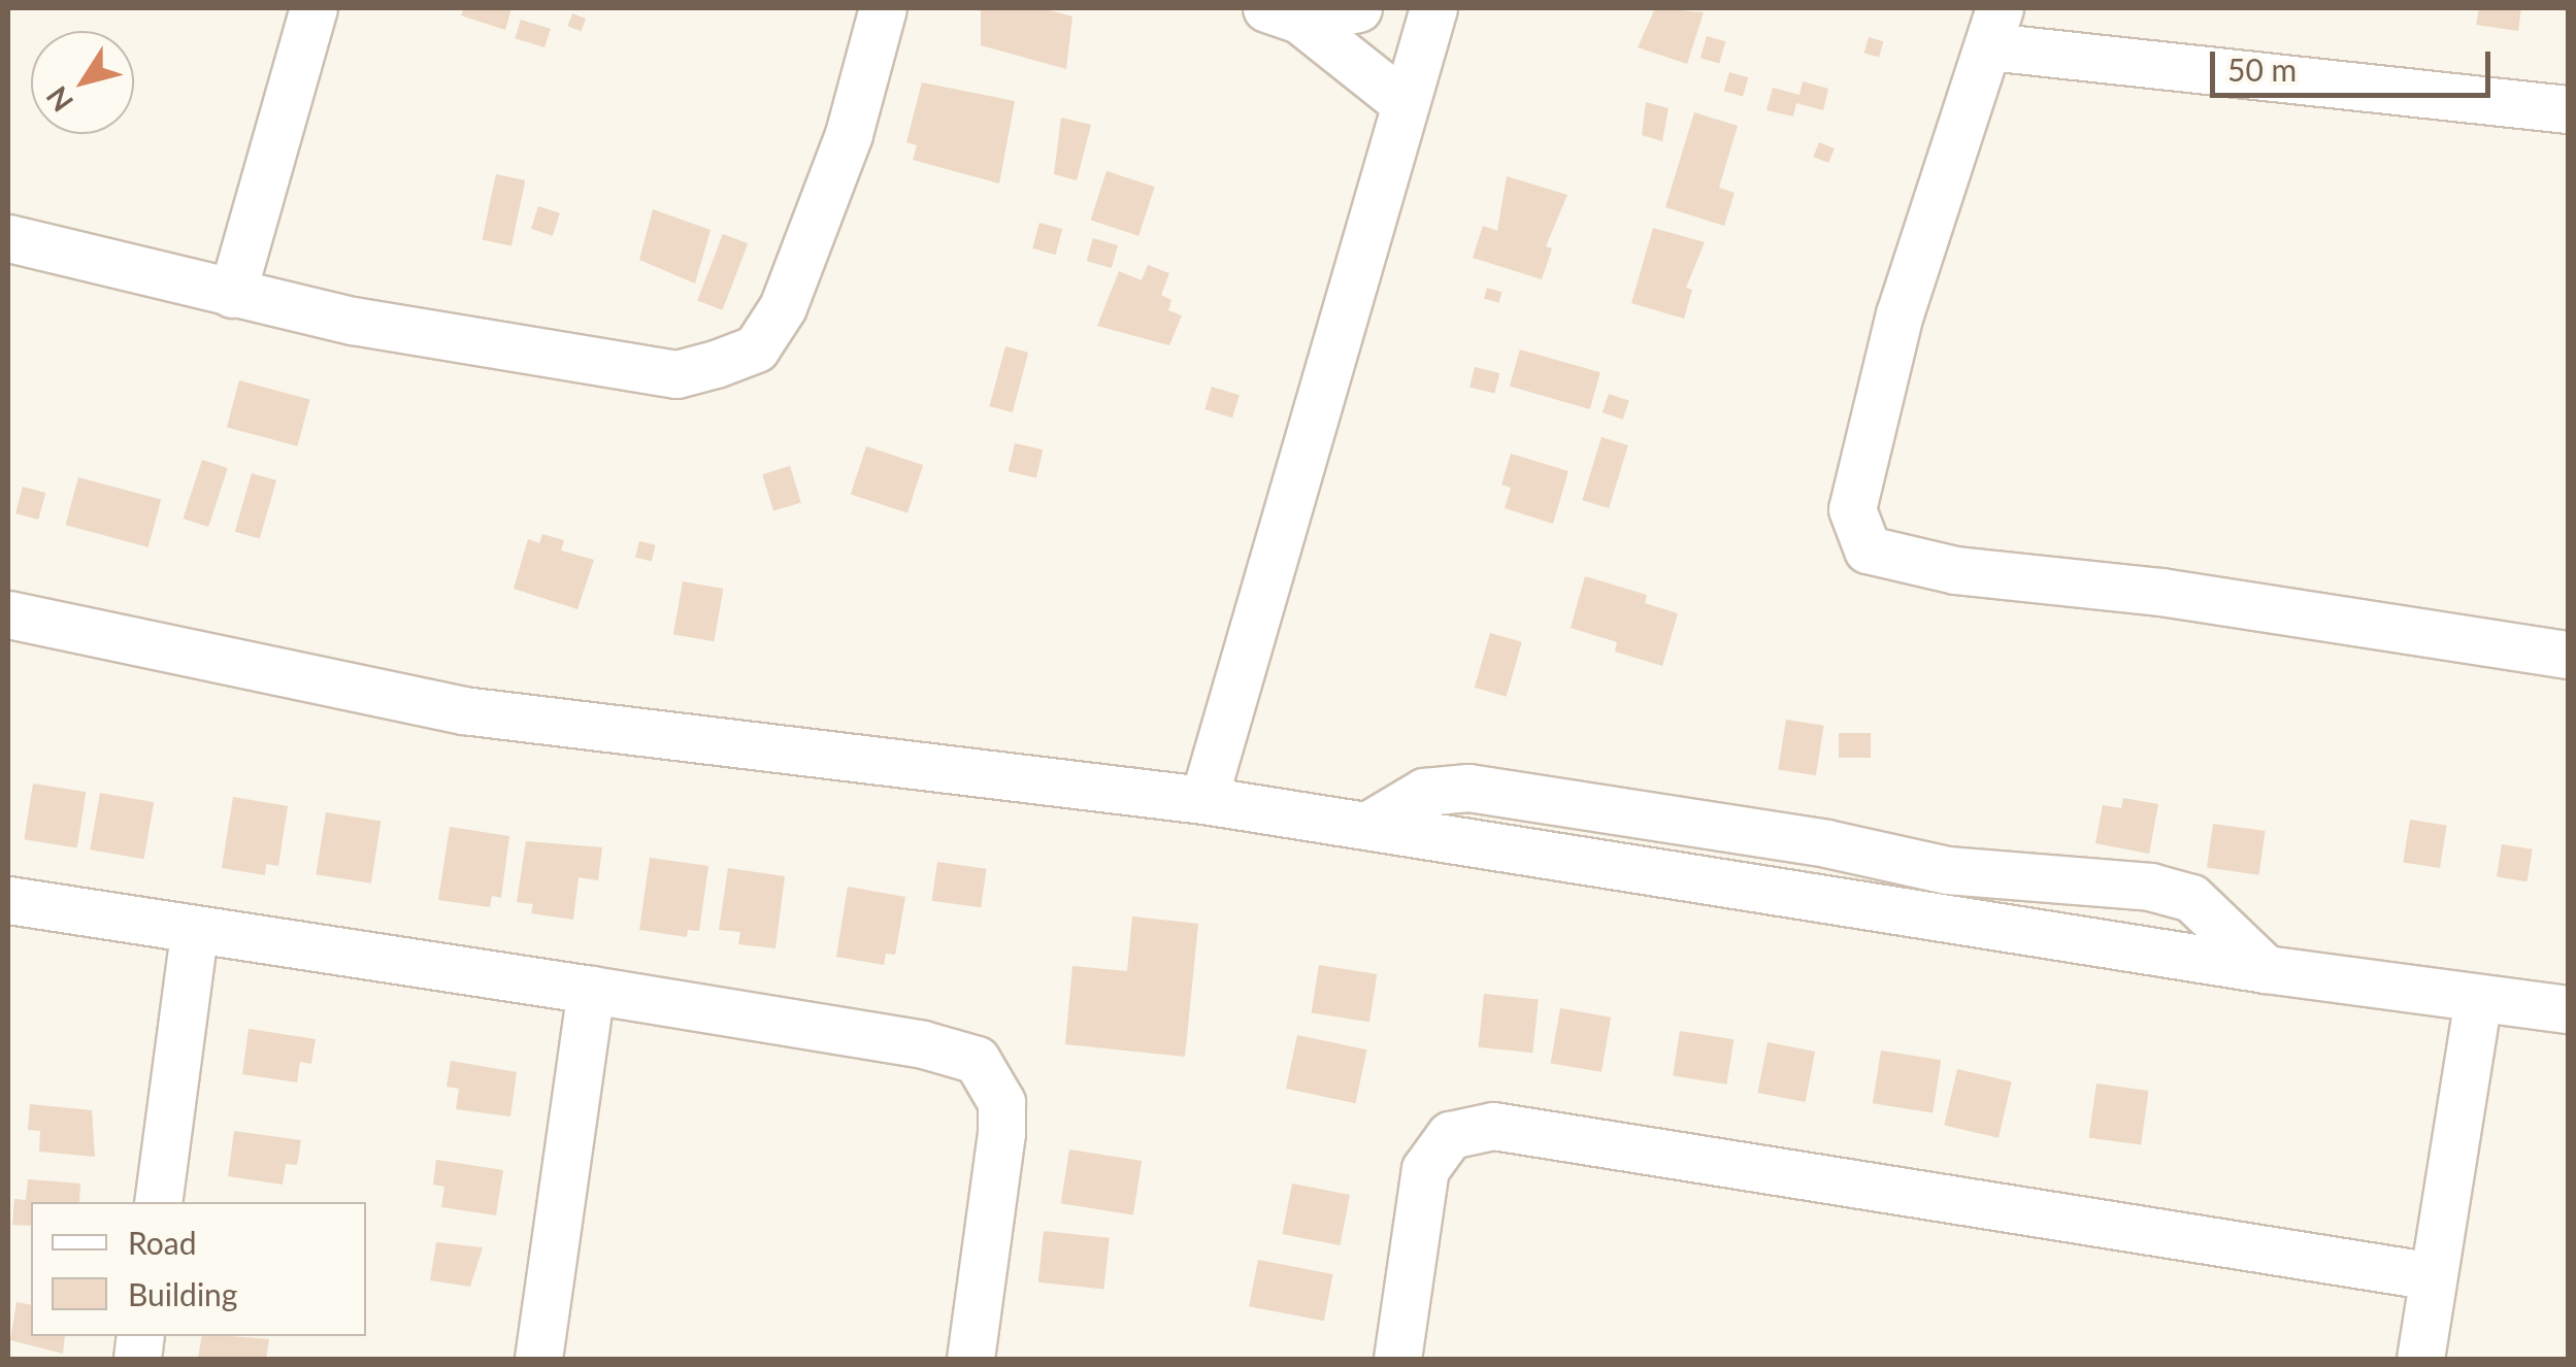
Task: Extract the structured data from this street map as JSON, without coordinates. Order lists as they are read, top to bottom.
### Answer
{
  "legend": ["Road", "Building"],
  "scale_bar": "50 m",
  "north": "bottom left"
}
